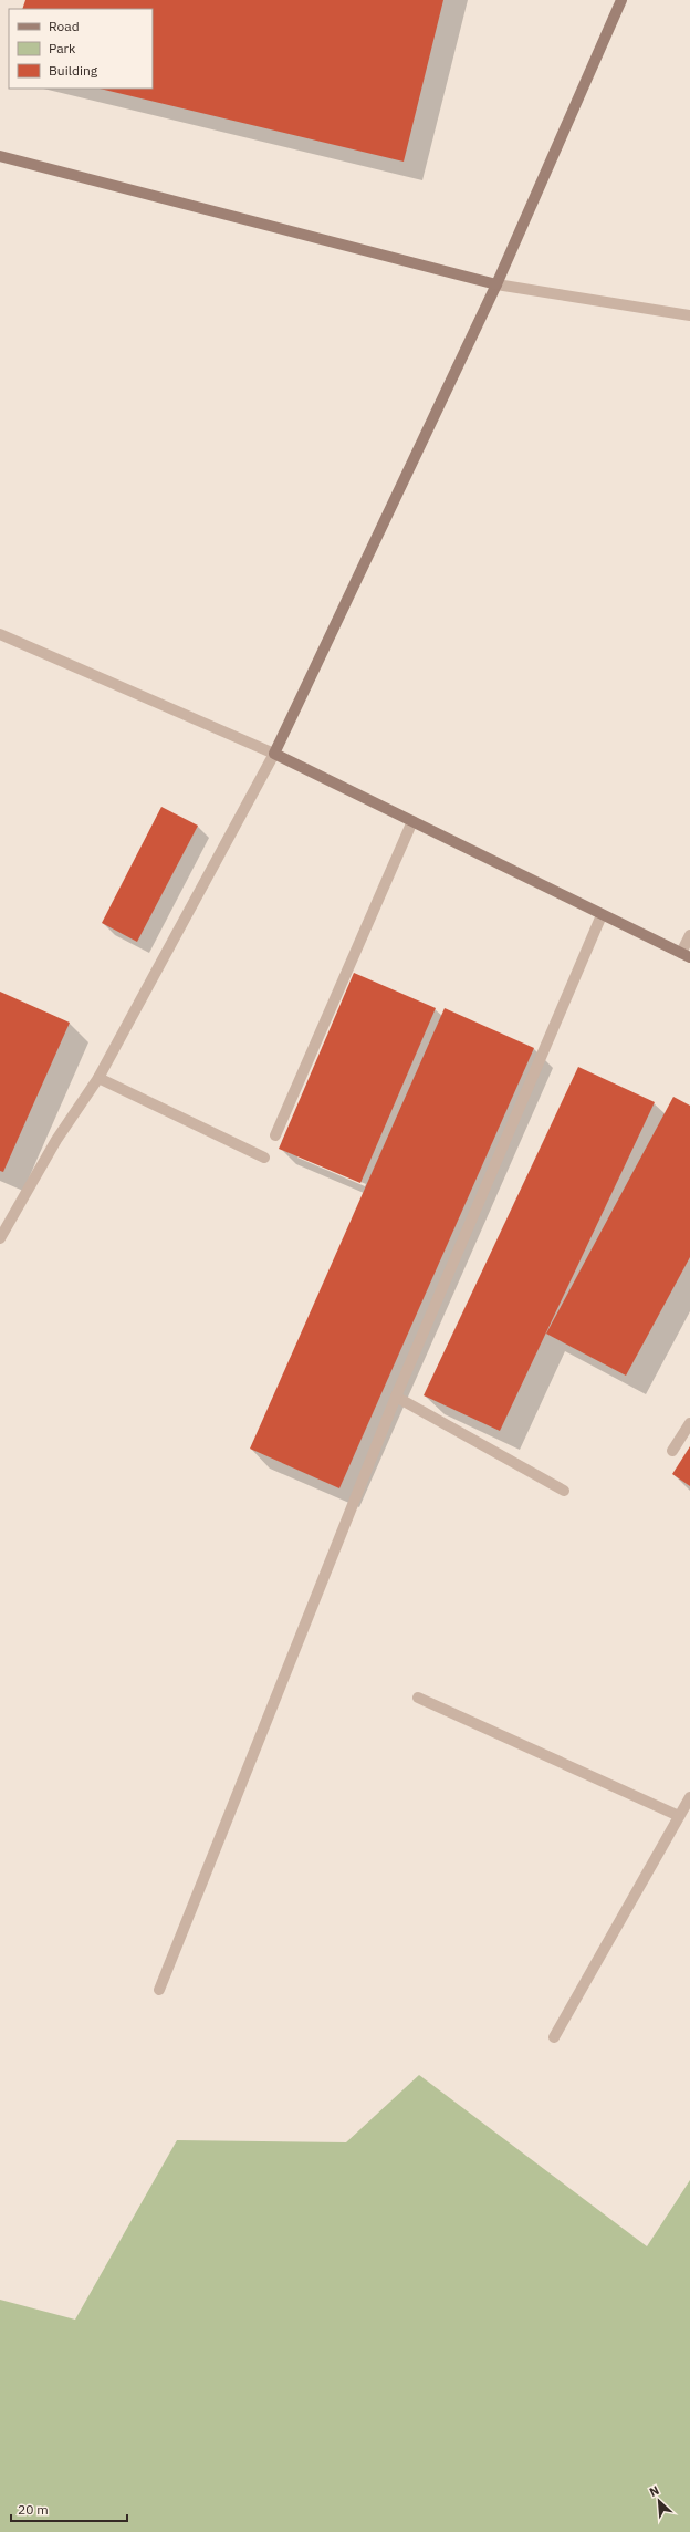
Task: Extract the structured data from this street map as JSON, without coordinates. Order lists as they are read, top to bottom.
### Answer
{
  "legend": ["Road", "Park", "Building"],
  "scale_bar": "20 m",
  "north": "top left"
}
